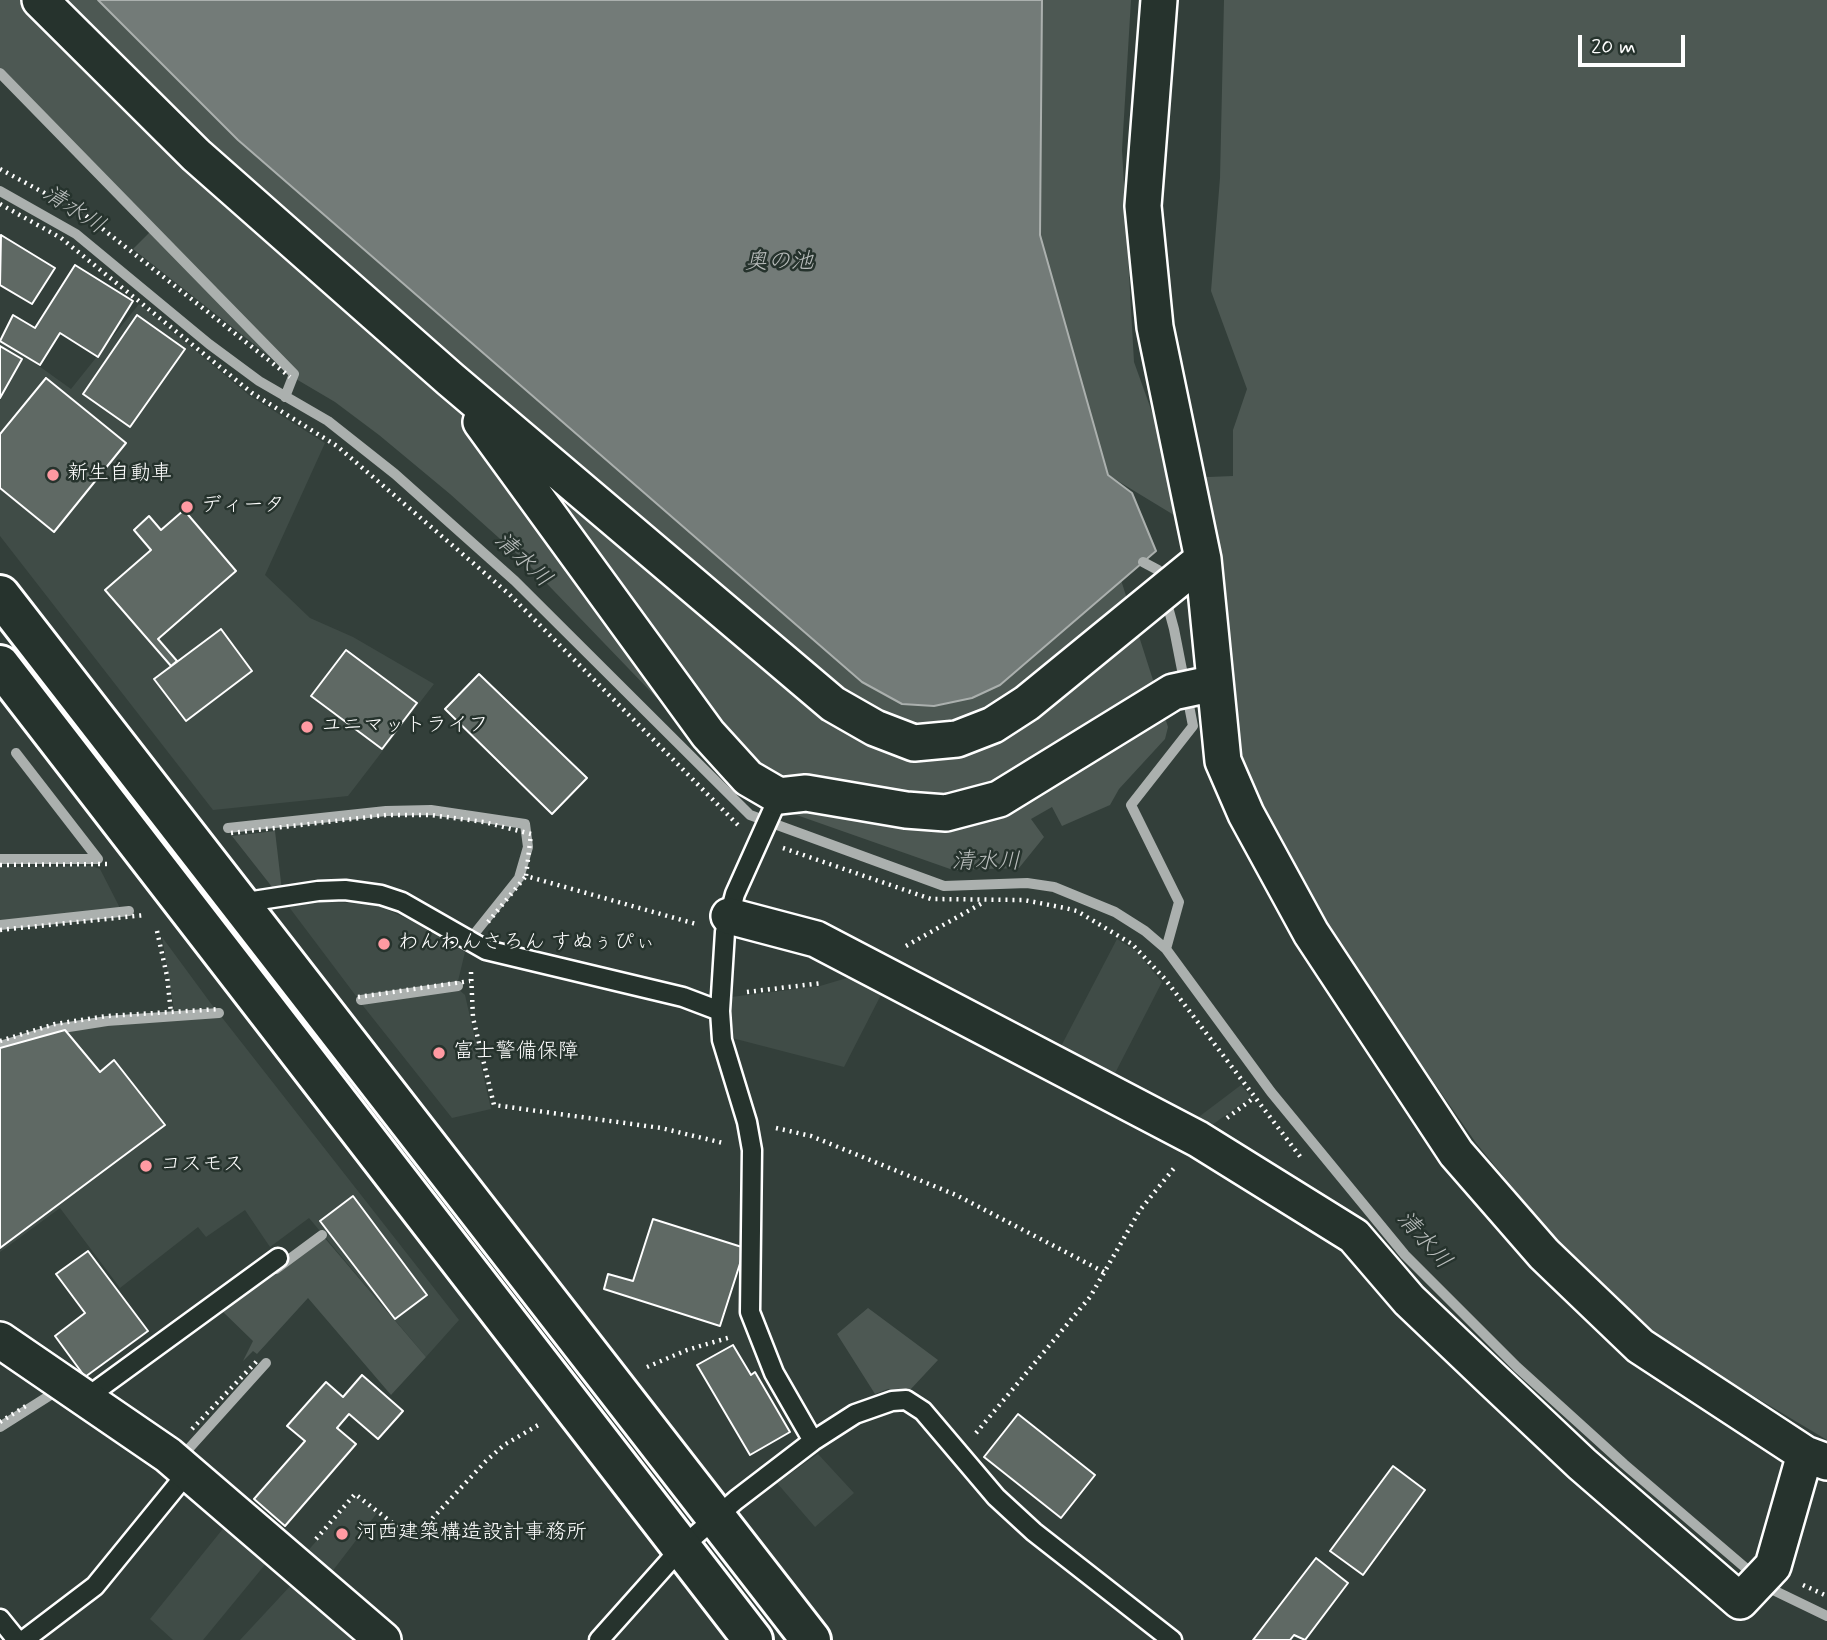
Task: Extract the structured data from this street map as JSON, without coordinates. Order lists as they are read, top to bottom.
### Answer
{
  "water": ["清水川", "奥の池"],
  "places": [
    "新生自動車",
    "ディータ",
    "ユニマットライフ",
    "わんわんさろん すぬぅぴぃ",
    "富士警備保障",
    "コスモス",
    "河西建築構造設計事務所"
  ],
  "scale_bar": "20 m"
}
